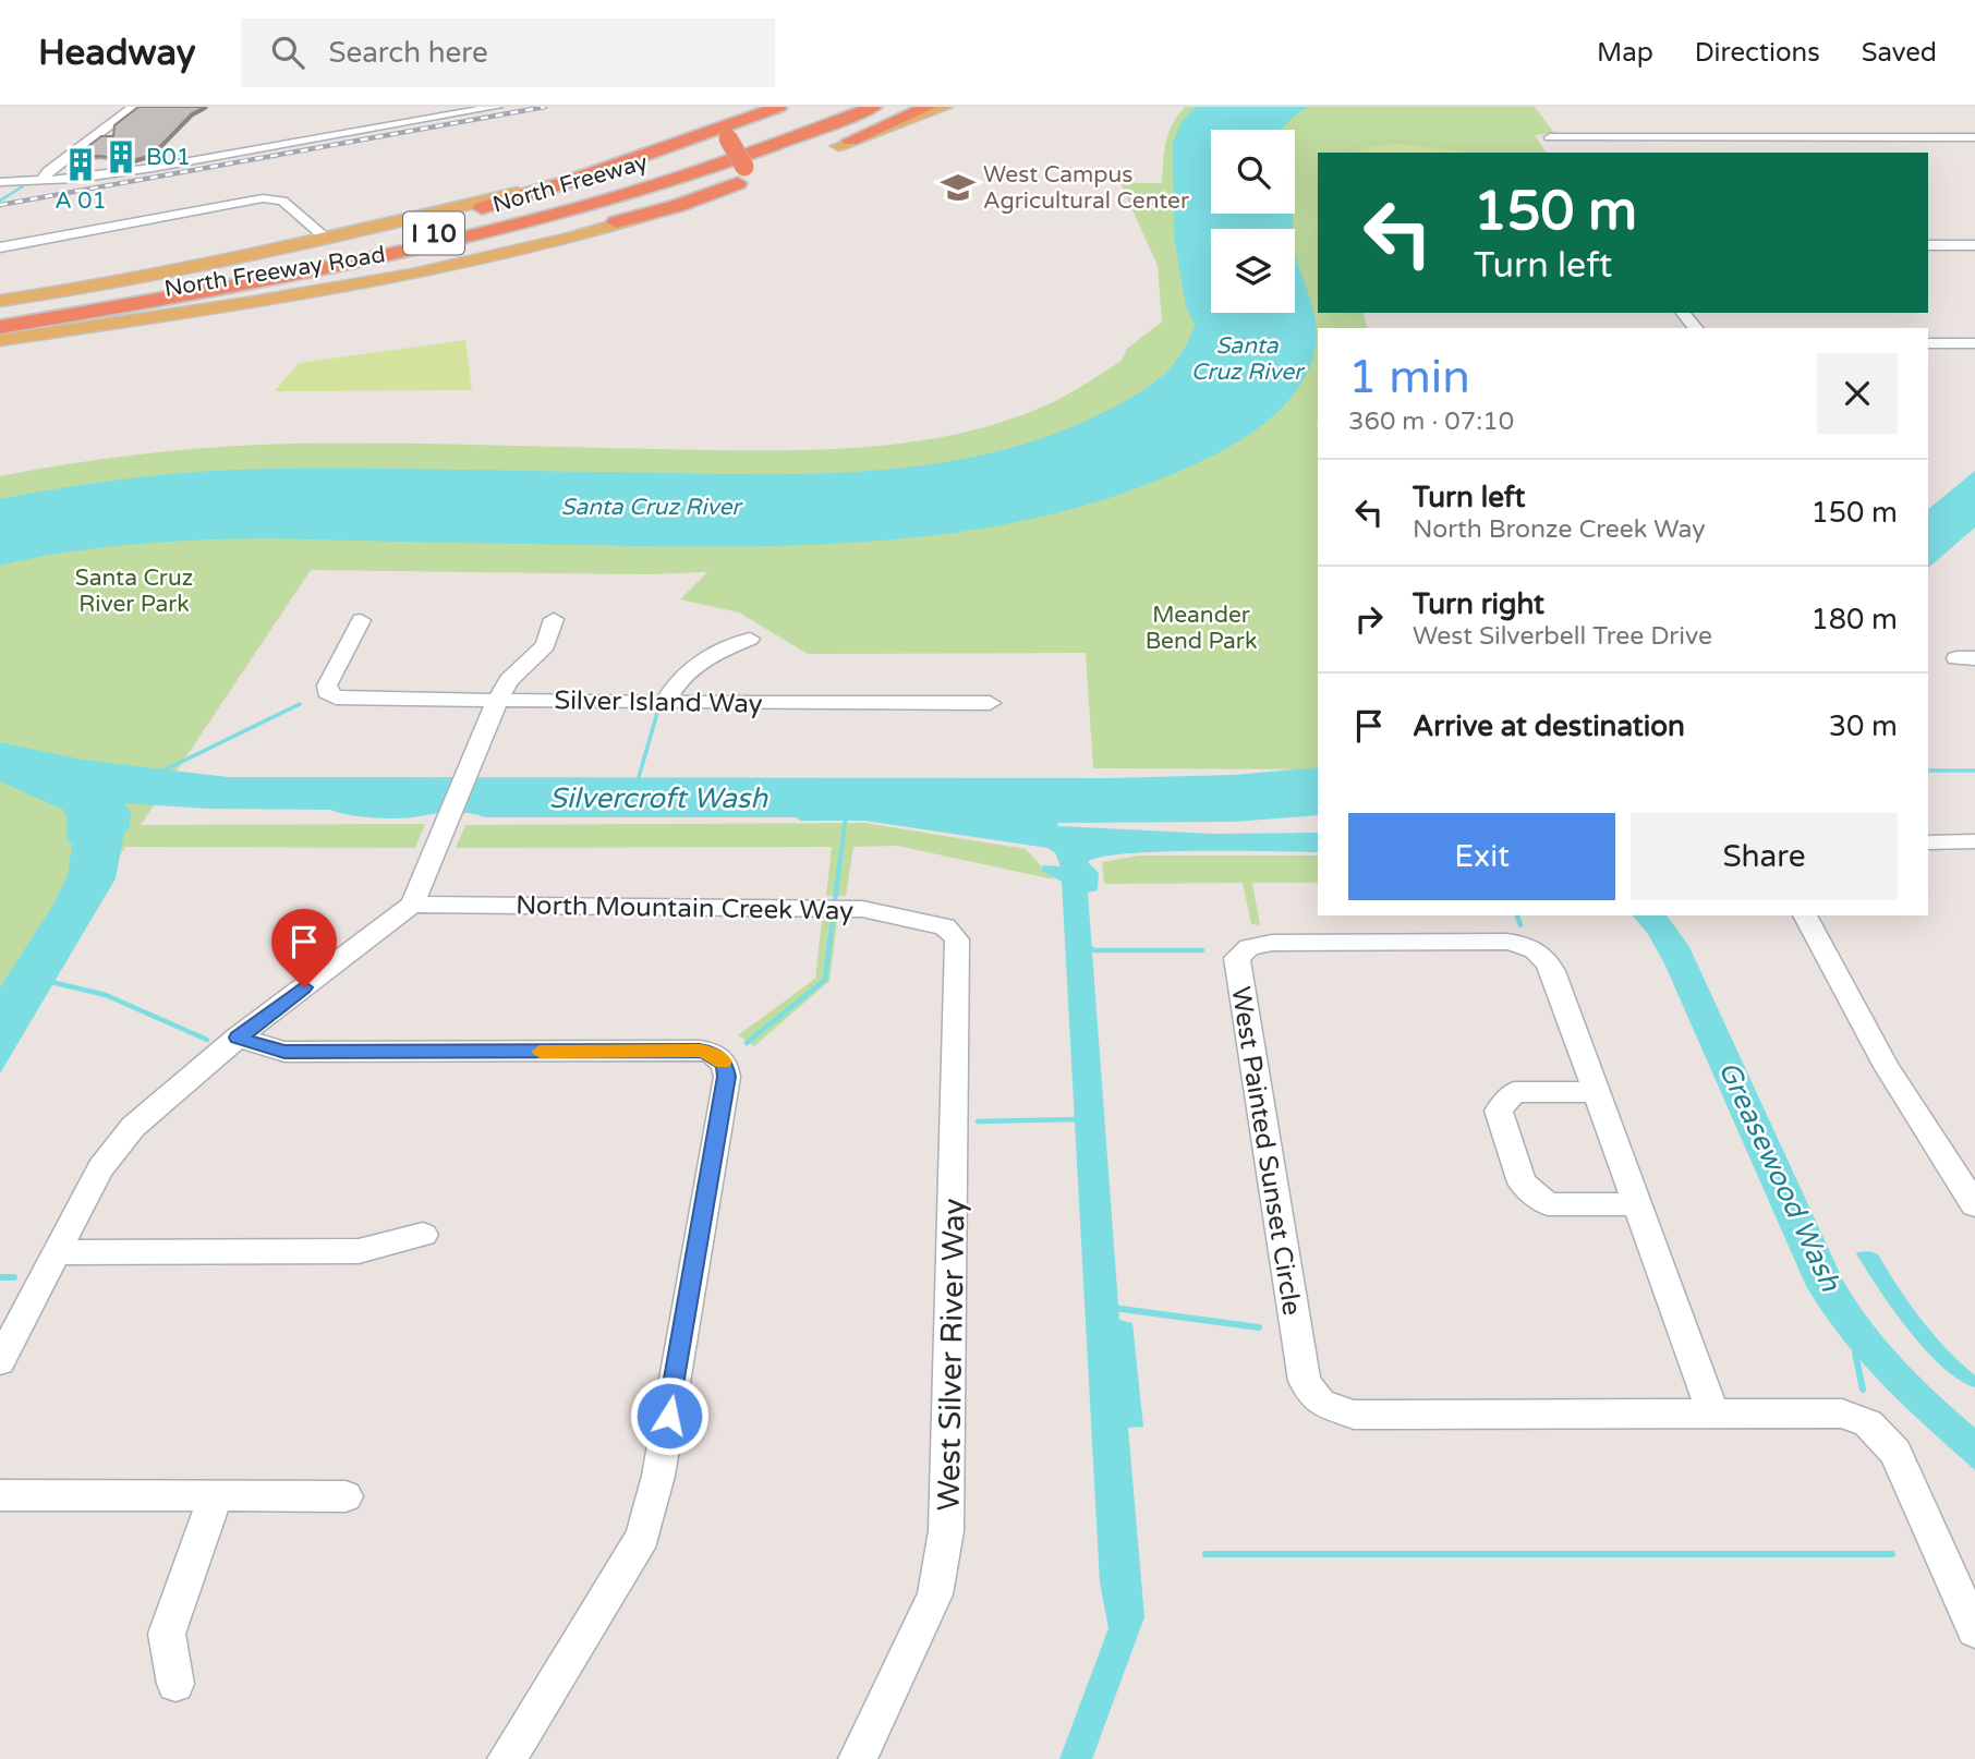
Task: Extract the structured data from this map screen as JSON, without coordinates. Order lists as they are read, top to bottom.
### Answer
{
  "streets": {
    "highway": ["North Freeway", "I 10", "North Freeway Road"],
    "street": [
      "Silver Island Way",
      "North Mountain Creek Way",
      "West Painted Sunset Circle",
      "West Silver River Way"
    ]
  },
  "crossings": [
    ["North Freeway", "North Freeway Road"],
    ["North Mountain Creek Way", "West Silver River Way"]
  ],
  "water": ["Santa Cruz River", "Silvercroft Wash", "Greasewood Wash"],
  "parks": ["Santa Cruz River Park", "Meander Bend Park"],
  "places": {
    "building": ["B01", "A 01"],
    "school or university": ["West Campus Agricultural Center"]
  },
  "page": {
    "header": "Headway",
    "search": "Search here",
    "nav": ["Map", "Directions", "Saved"],
    "turn": ["150 m", "Turn left"],
    "heading": ["1 min", "360 m · 07:10"],
    "list": [
      {
        "name": "Turn left",
        "note": "North Bronze Creek Way",
        "value": "150 m"
      },
      {
        "name": "Turn right",
        "note": "West Silverbell Tree Drive",
        "value": "180 m"
      },
      {
        "name": "Arrive at destination",
        "value": "30 m"
      }
    ],
    "buttons": ["Exit", "Share"]
  }
}
